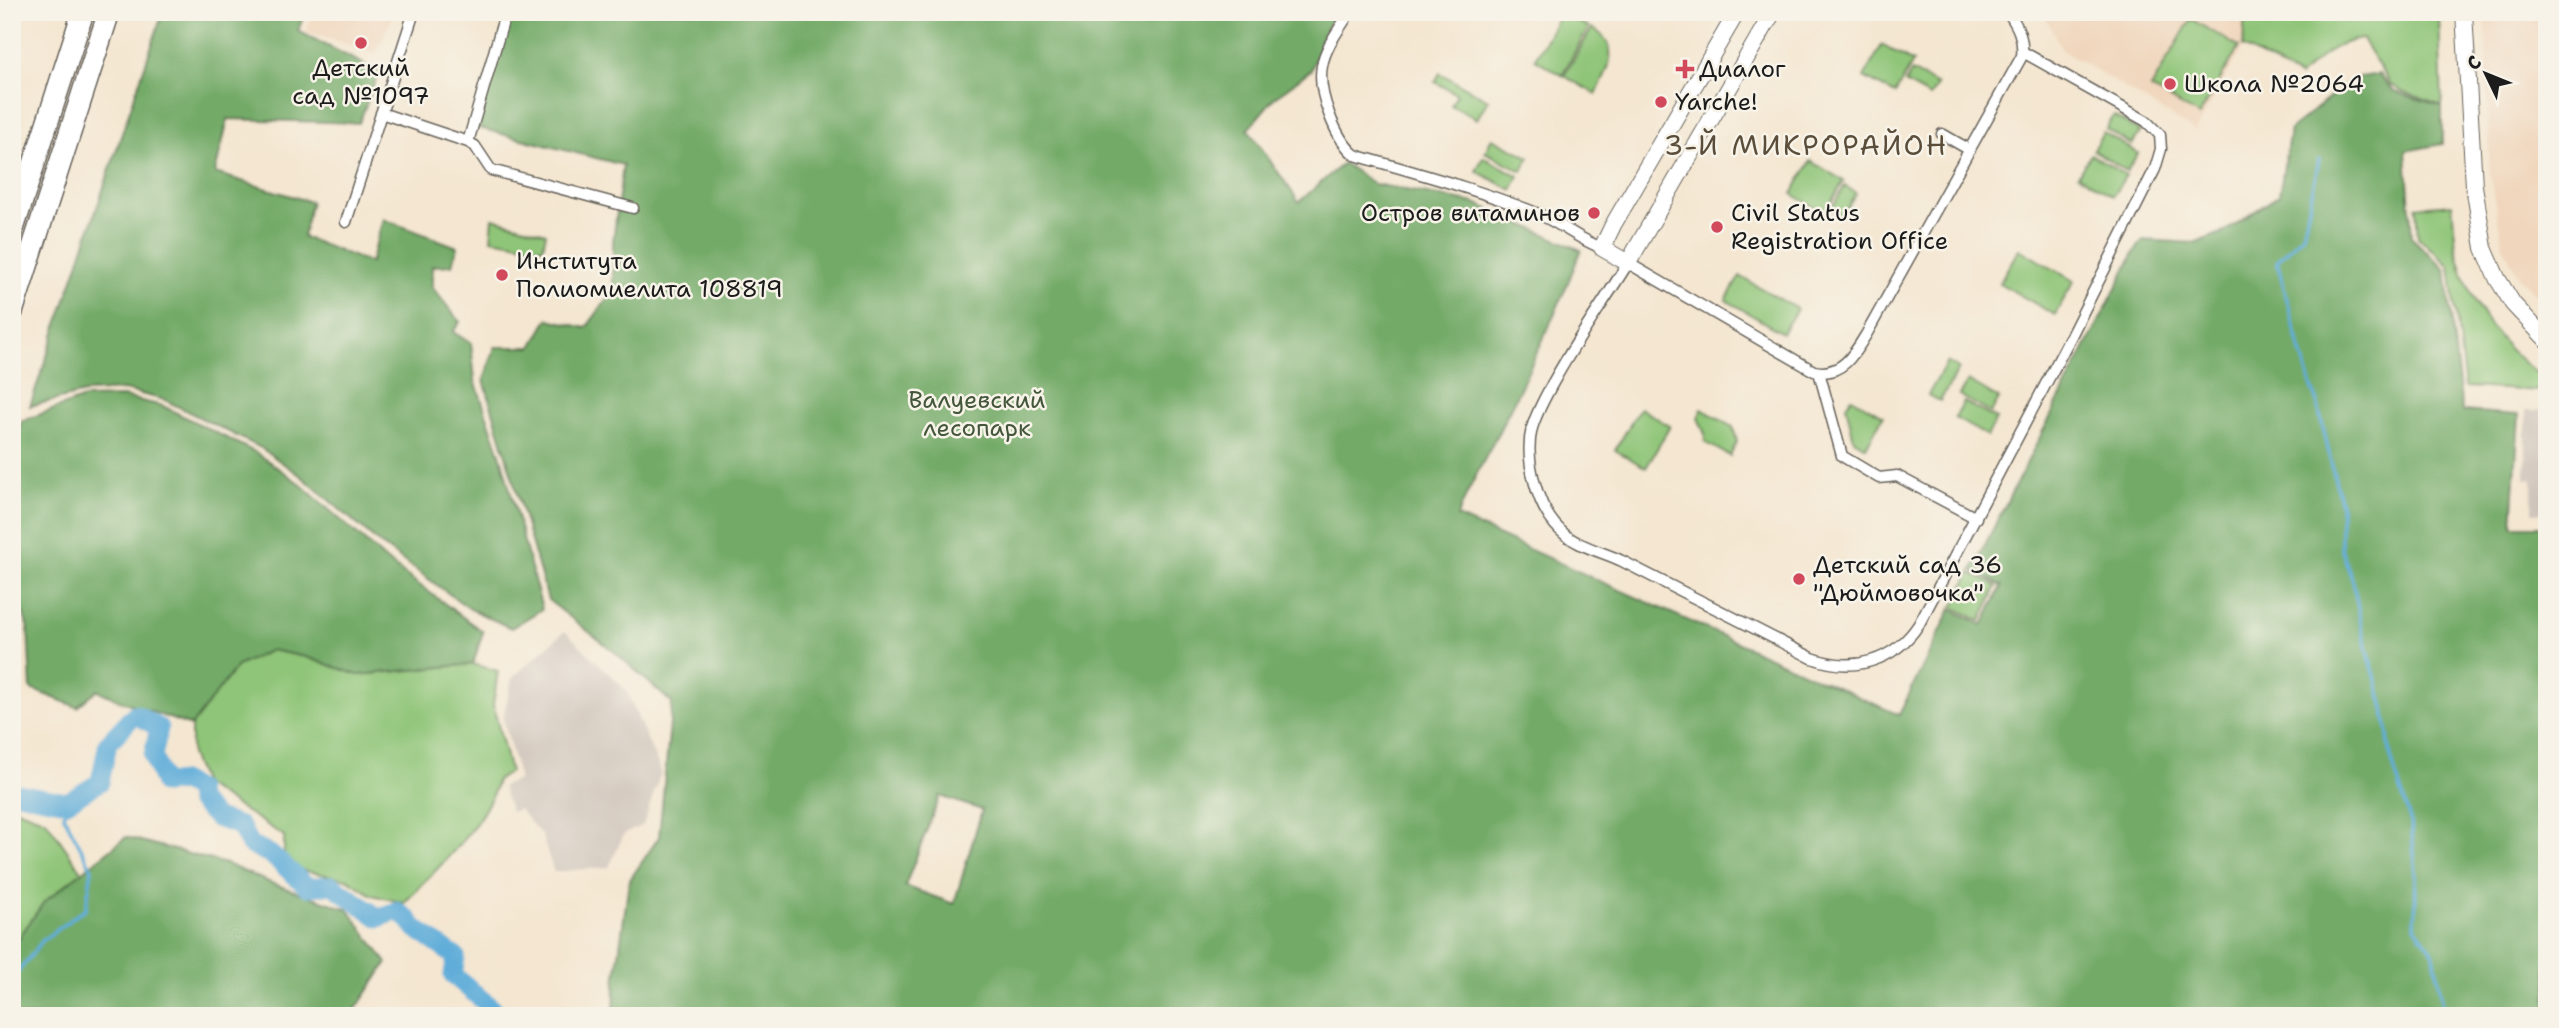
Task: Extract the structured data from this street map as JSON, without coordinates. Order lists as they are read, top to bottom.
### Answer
{
  "districts": ["3-Й МИКРОРАЙОН"],
  "parks": ["Валуевский лесопарк"],
  "places": {
    "other": [
      "Детский сад №1097",
      "Школа №2064",
      "Yarche!",
      "Остров витаминов",
      "Civil Status Registration Office",
      "Института Полиомиелита 108819",
      "Детский сад 36 \"Дюймовочка\""
    ],
    "health": ["Диалог"]
  },
  "north": "top left"
}
